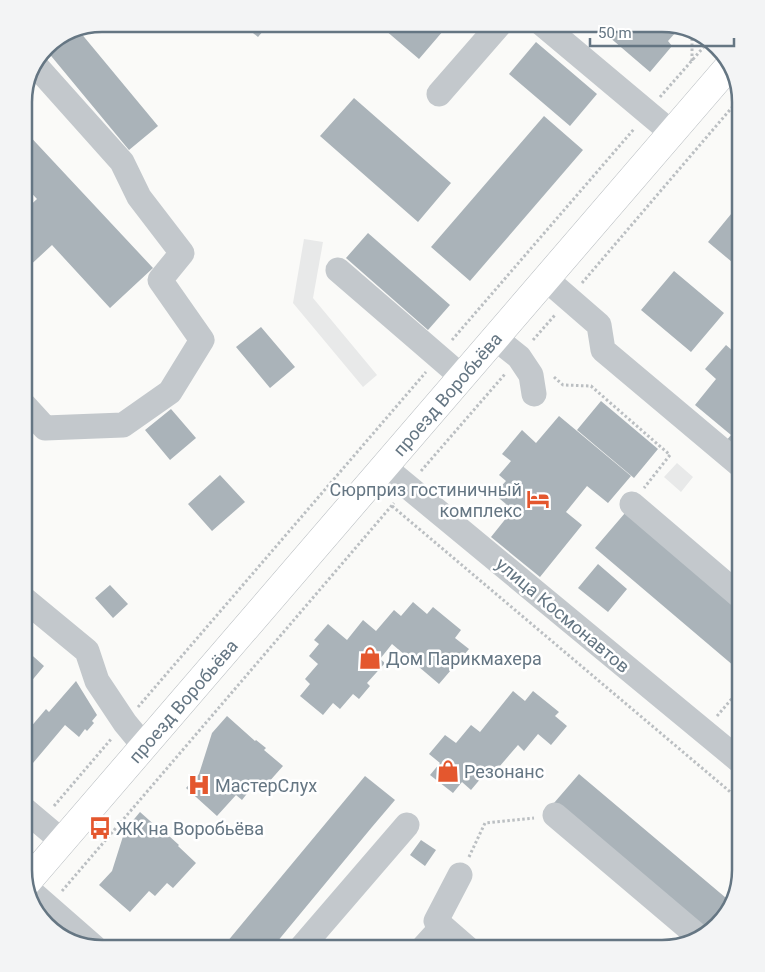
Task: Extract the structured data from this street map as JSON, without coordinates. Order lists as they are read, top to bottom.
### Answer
{
  "streets": {
    "main road": ["проезд Воробьёва"],
    "street": ["улица Космонавтов"]
  },
  "crossings": [
    ["проезд Воробьёва", "улица Космонавтов"]
  ],
  "places": {
    "hotel": ["Сюрприз гостиничный комплекс"],
    "shop": ["Дом Парикмахера", "Резонанс"],
    "hospital": ["МастерСлух"],
    "bus stop": ["ЖК на Воробьёва"]
  },
  "scale_bar": "50 m"
}
